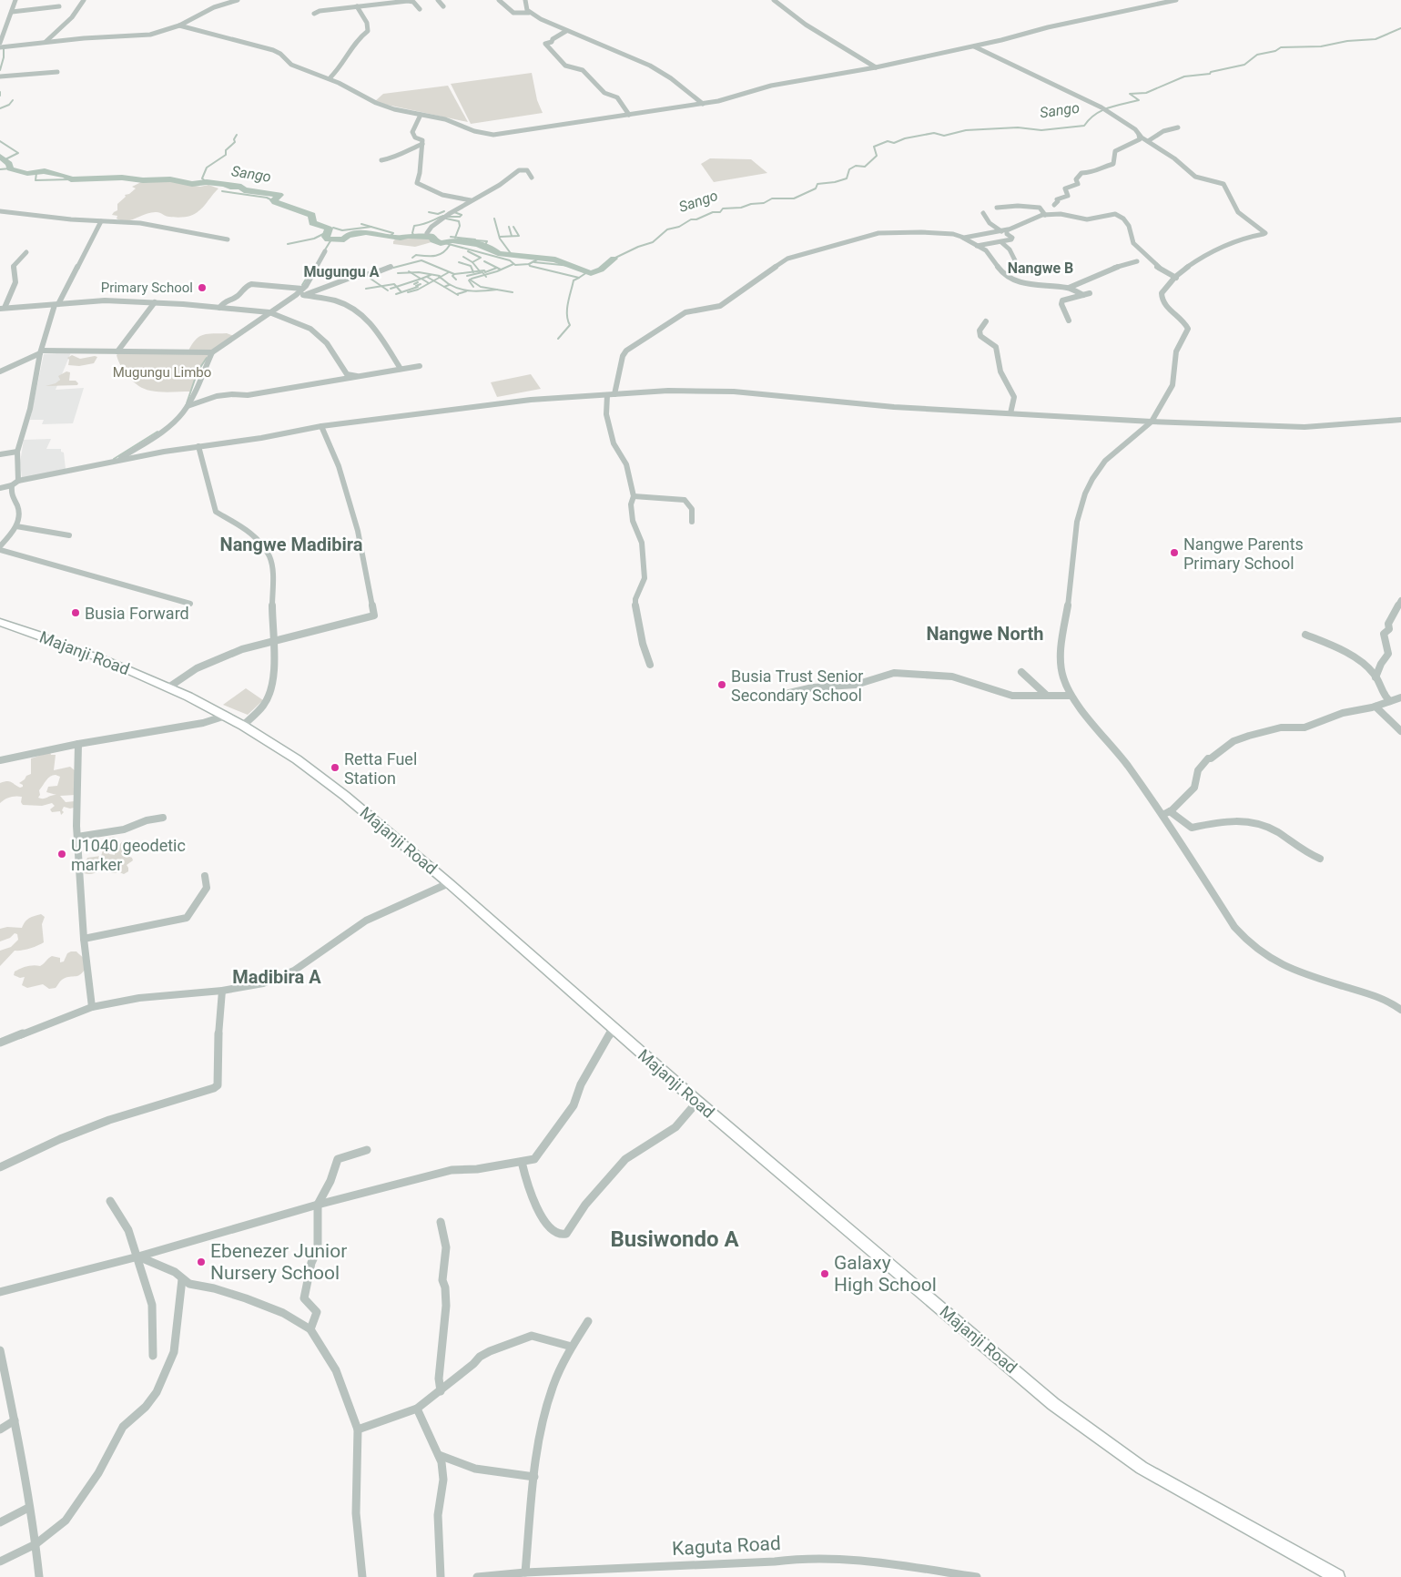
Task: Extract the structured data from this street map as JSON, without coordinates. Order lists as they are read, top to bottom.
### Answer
{
  "streets": {
    "main road": ["Majanji Road"],
    "street": ["Kaguta Road"]
  },
  "districts": [
    "Nangwe B",
    "Mugungu A",
    "Nangwe Madibira",
    "Nangwe North",
    "Madibira A",
    "Busiwondo A"
  ],
  "water": ["Sango"],
  "parks": ["Mugungu Limbo"],
  "places": [
    "Primary School",
    "Nangwe Parents Primary School",
    "Busia Forward",
    "Busia Trust Senior Secondary School",
    "Retta Fuel Station",
    "U1040 geodetic marker",
    "Ebenezer Junior Nursery School",
    "Galaxy High School"
  ]
}
